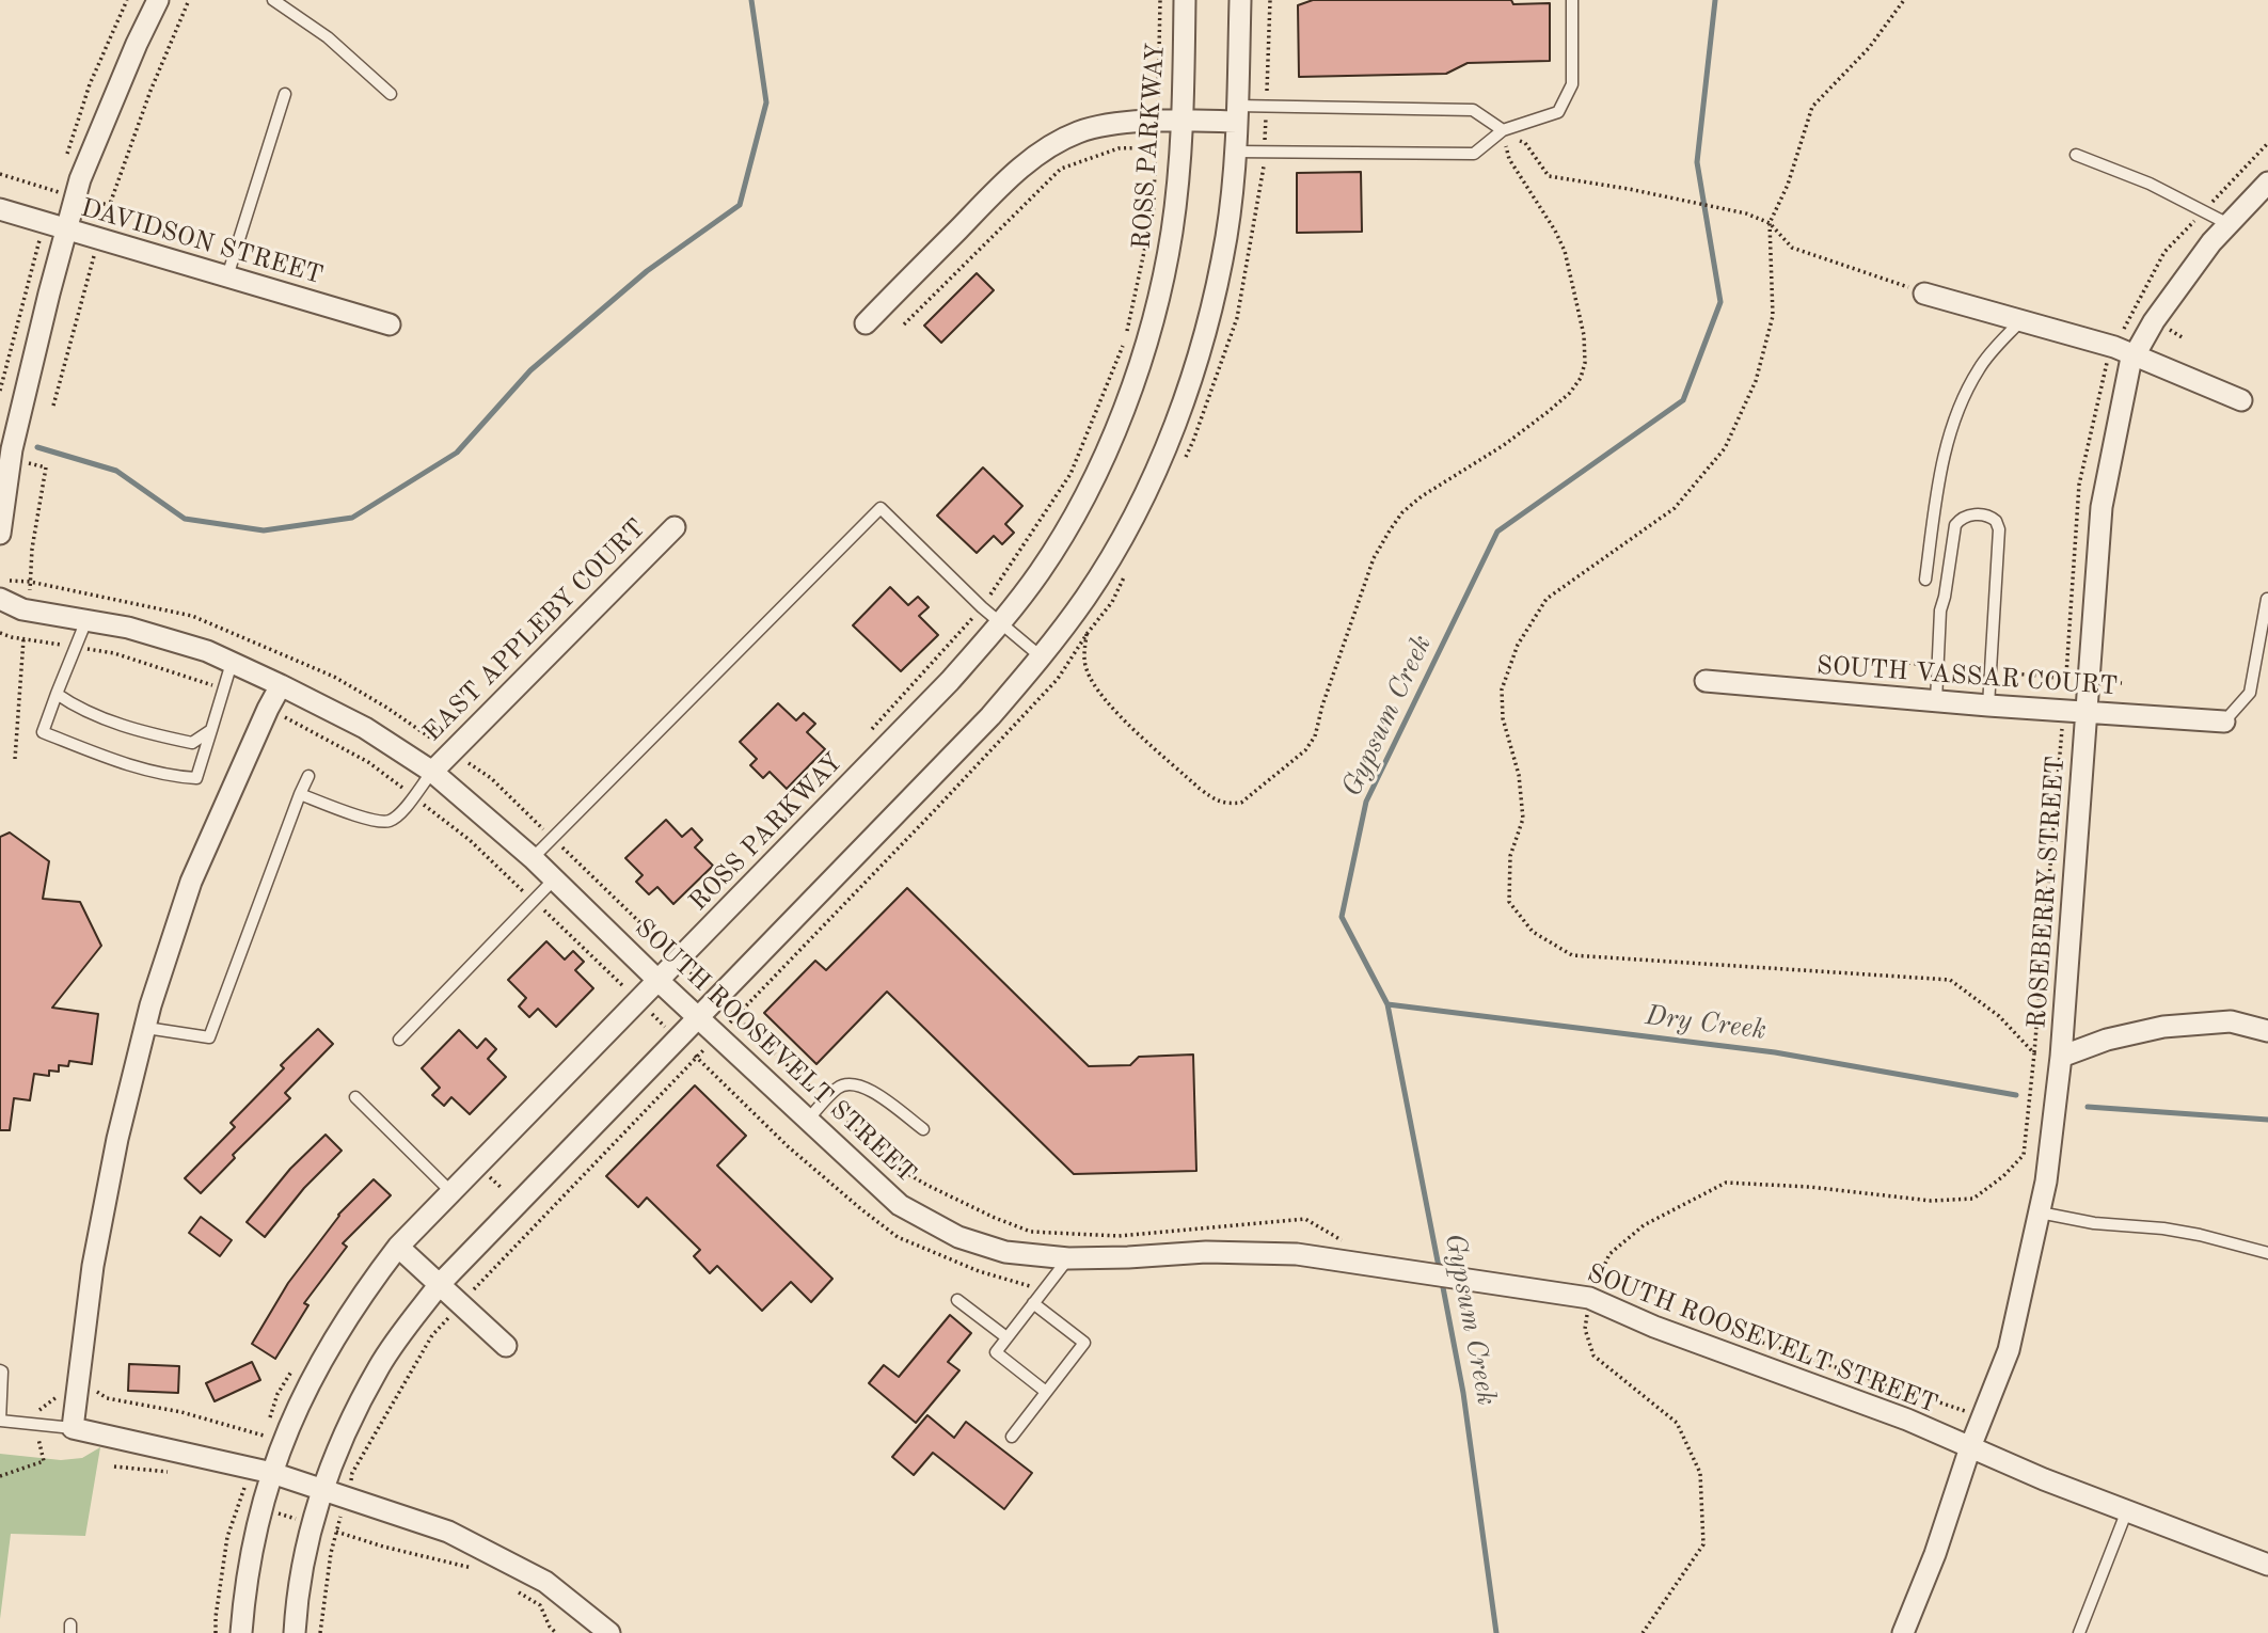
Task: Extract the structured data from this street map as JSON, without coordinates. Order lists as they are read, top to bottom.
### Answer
{
  "streets": {
    "street": [
      "ROSS PARKWAY",
      "DAVIDSON STREET",
      "EAST APPLEBY COURT",
      "SOUTH VASSAR COURT",
      "ROSEBERRY STREET",
      "SOUTH ROOSEVELT STREET"
    ]
  },
  "crossings": [
    ["ROSS PARKWAY", "SOUTH ROOSEVELT STREET"],
    ["EAST APPLEBY COURT", "SOUTH ROOSEVELT STREET"],
    ["SOUTH VASSAR COURT", "ROSEBERRY STREET"],
    ["ROSEBERRY STREET", "SOUTH ROOSEVELT STREET"]
  ],
  "water": ["Gypsum Creek", "Dry Creek"]
}
